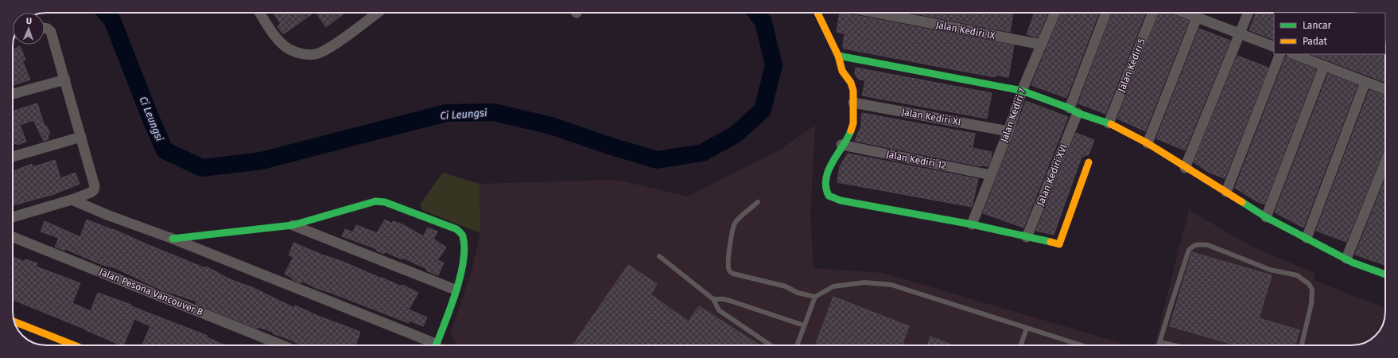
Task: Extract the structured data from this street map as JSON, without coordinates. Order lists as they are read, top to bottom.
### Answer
{
  "streets": {
    "street": [
      "Jalan Kediri IX",
      "Jalan Kediri 5",
      "Jalan Kediri 7",
      "Jalan Kediri XI",
      "Jalan Kediri 12",
      "Jalan Kediri XVI",
      "Jalan Pesona Vancouver B"
    ]
  },
  "crossings": [
    ["Jalan Kediri IX", "Jalan Kediri 7"],
    ["Jalan Kediri 7", "Jalan Kediri XI"],
    ["Jalan Kediri 7", "Jalan Kediri 12"]
  ],
  "water": ["Ci Leungsi"],
  "legend": ["Lancar", "Padat"],
  "north": "top"
}
